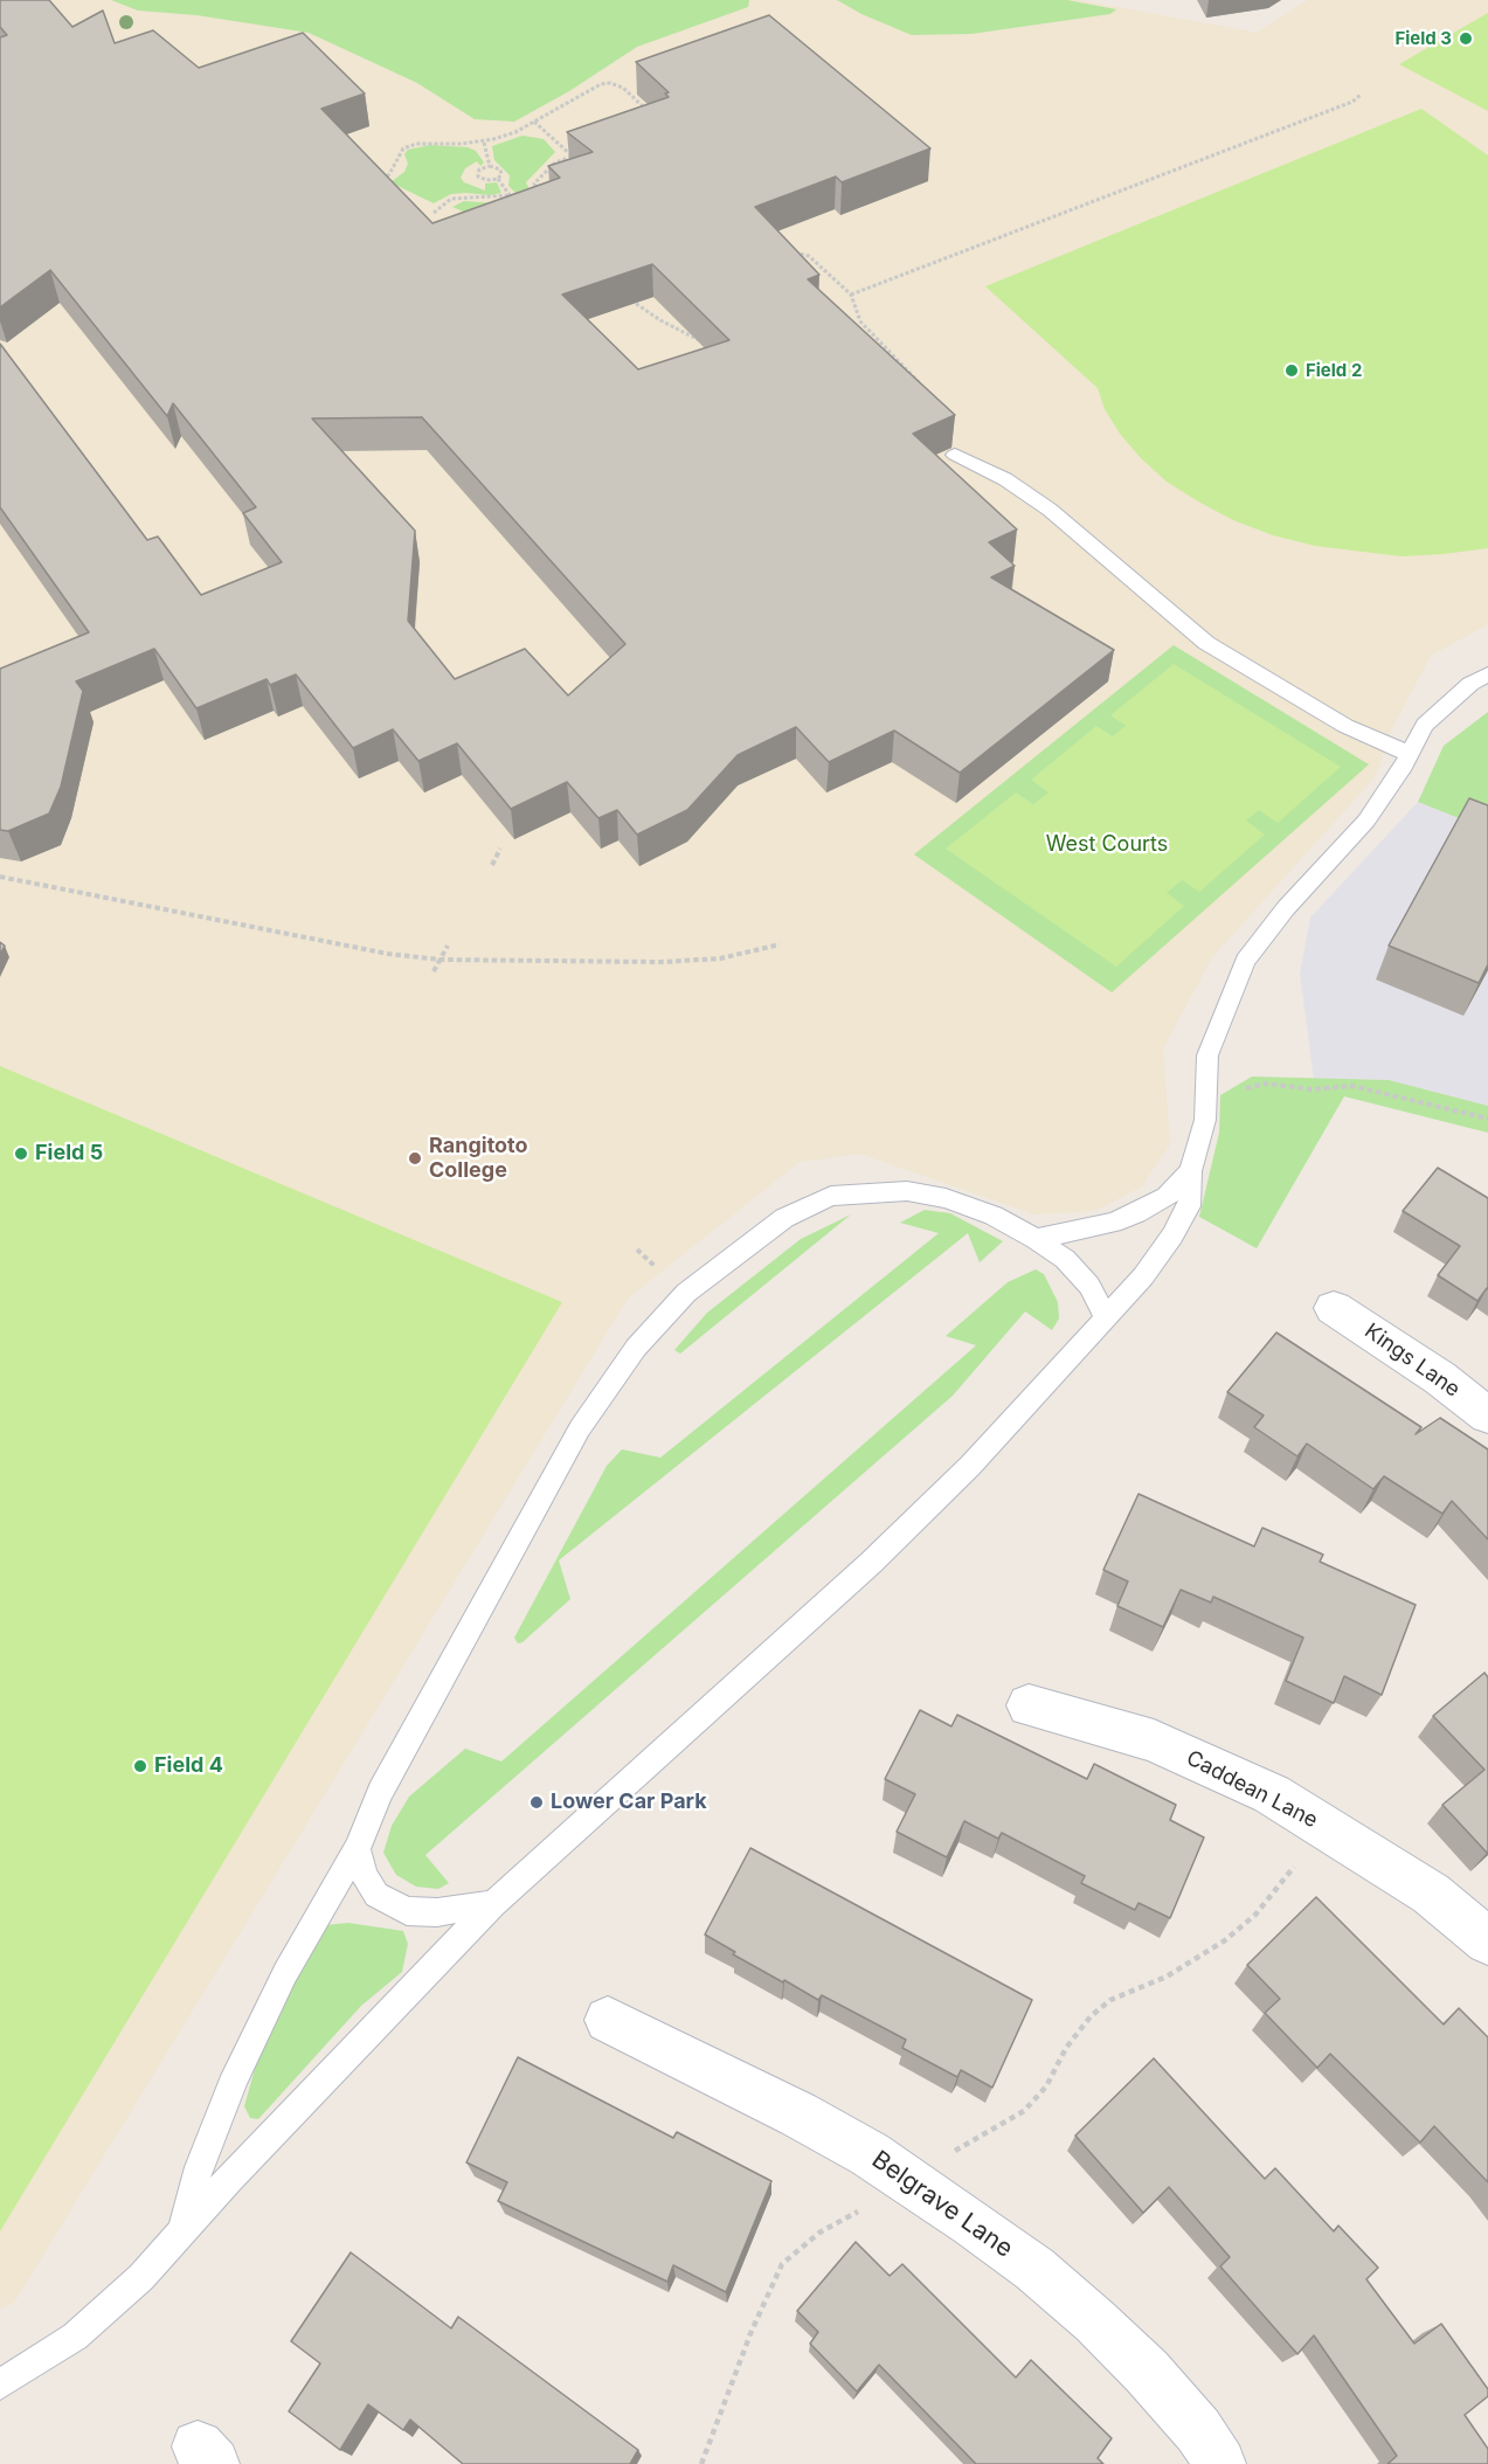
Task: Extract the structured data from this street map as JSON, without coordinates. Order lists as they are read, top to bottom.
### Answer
{
  "streets": {
    "street": ["Kings Lane", "Caddean Lane", "Belgrave Lane"]
  },
  "parks": ["West Courts"],
  "places": [
    "Field 3",
    "Field 2",
    "Field 5",
    "Rangitoto College",
    "Field 4",
    "Lower Car Park"
  ]
}
